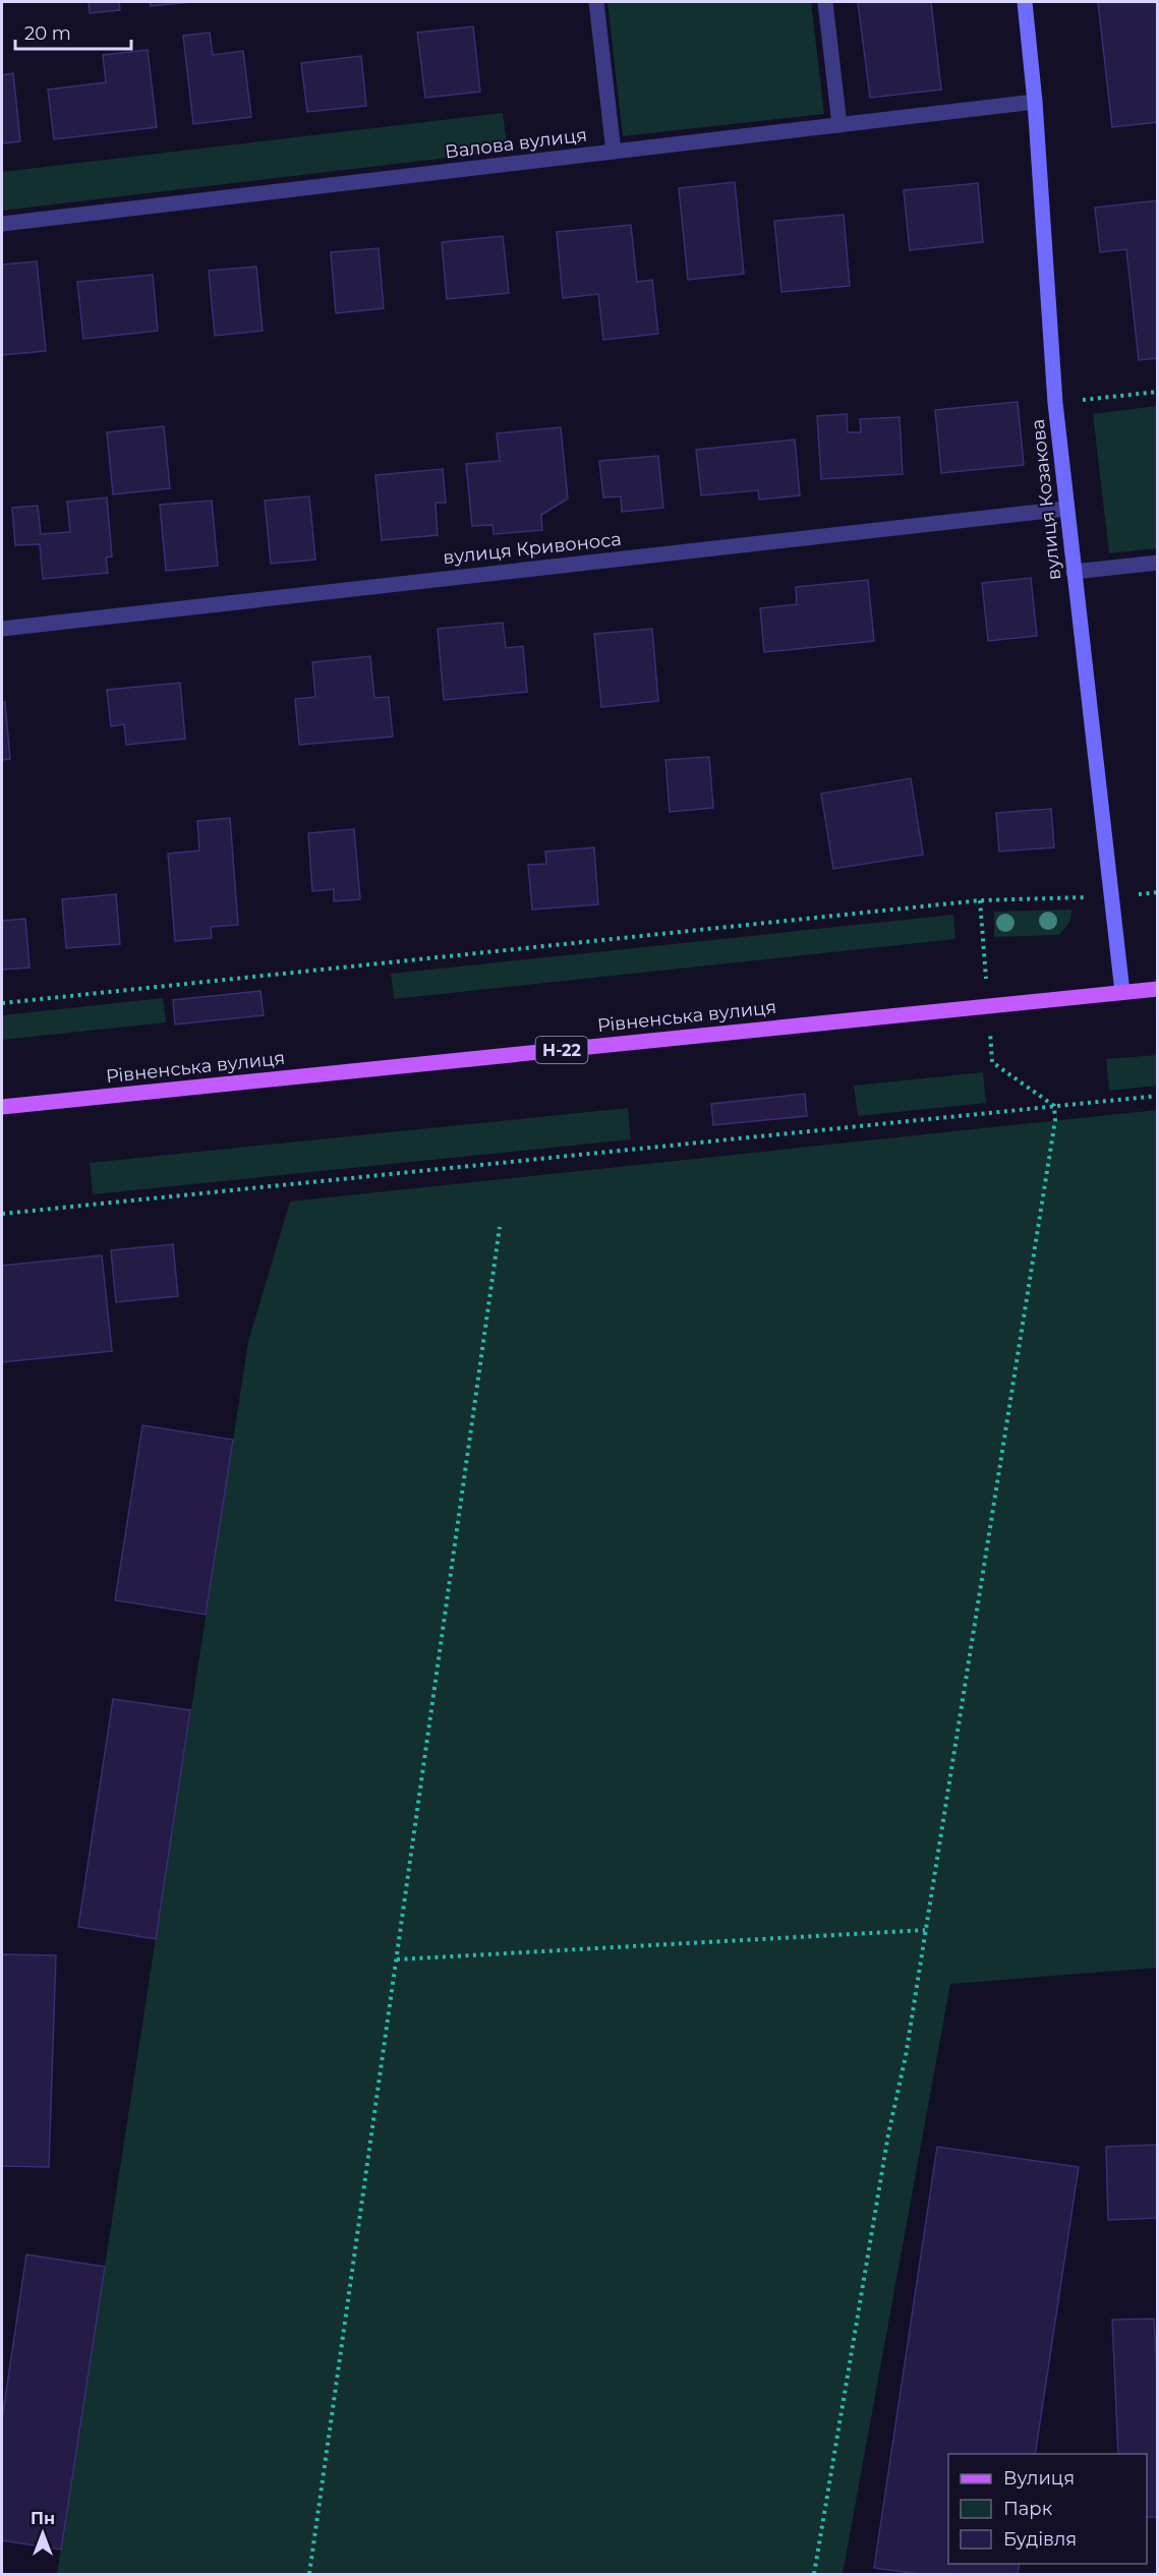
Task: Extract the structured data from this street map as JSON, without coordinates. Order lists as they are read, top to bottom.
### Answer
{
  "streets": {
    "main road": ["Рівненська вулиця", "Н-22"],
    "street": ["Валова вулиця", "вулиця Козакова", "вулиця Кривоноса"]
  },
  "crossings": [
    ["Валова вулиця", "вулиця Козакова"],
    ["вулиця Козакова", "вулиця Кривоноса"],
    ["вулиця Козакова", "Рівненська вулиця"]
  ],
  "legend": ["Вулиця", "Парк", "Будівля"],
  "scale_bar": "20 m",
  "north": "top"
}
